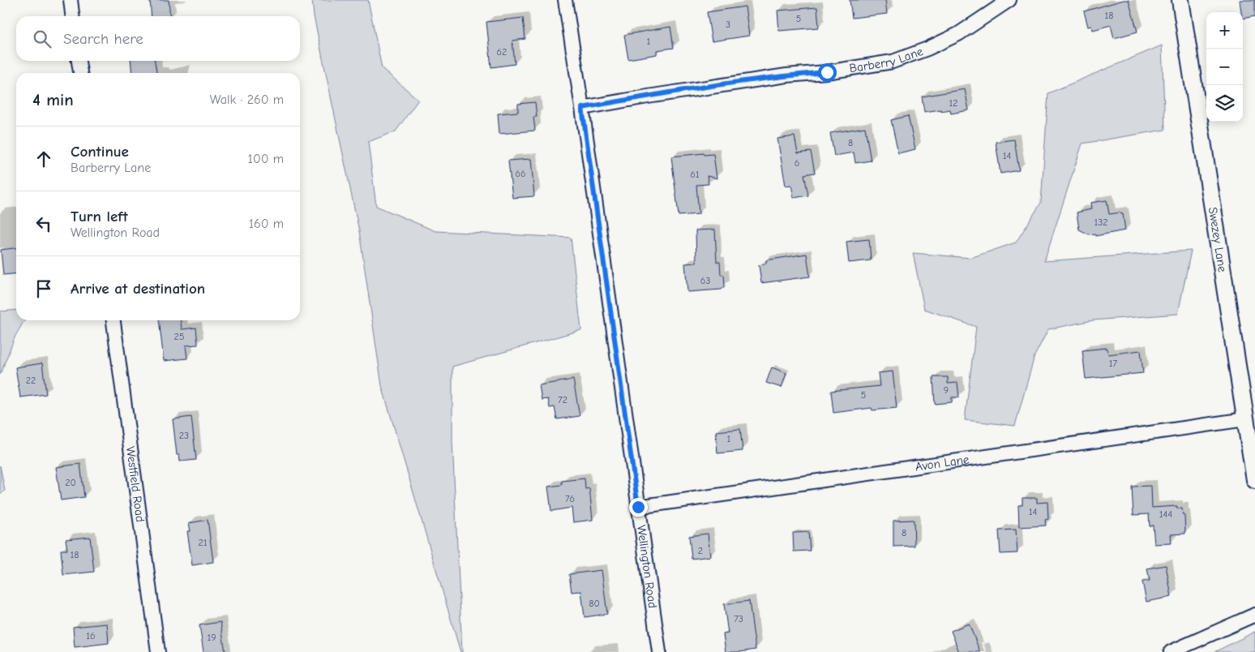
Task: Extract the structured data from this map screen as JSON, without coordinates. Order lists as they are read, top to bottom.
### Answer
{
  "streets": {
    "street": [
      "Barberry Lane",
      "Swezey Lane",
      "Avon Lane",
      "Westfield Road",
      "Wellington Road"
    ]
  },
  "crossings": [
    ["Barberry Lane", "Wellington Road"],
    ["Swezey Lane", "Avon Lane"],
    ["Avon Lane", "Wellington Road"]
  ],
  "house_numbers": [
    "18",
    "5",
    "3",
    "1",
    "62",
    "12",
    "8",
    "14",
    "6",
    "66",
    "61",
    "132",
    "63",
    "25",
    "17",
    "22",
    "9",
    "5",
    "72",
    "23",
    "1",
    "20",
    "76",
    "14",
    "144",
    "8",
    "21",
    "2",
    "18",
    "80",
    "73",
    "16",
    "19"
  ],
  "page": {
    "map_buttons": ["+", "−"],
    "search": "Search here",
    "heading": ["4 min", "Walk · 260 m"],
    "list": [
      ["Continue", "Barberry Lane", "100 m"],
      ["Turn left", "Wellington Road", "160 m"],
      "Arrive at destination"
    ]
  }
}
